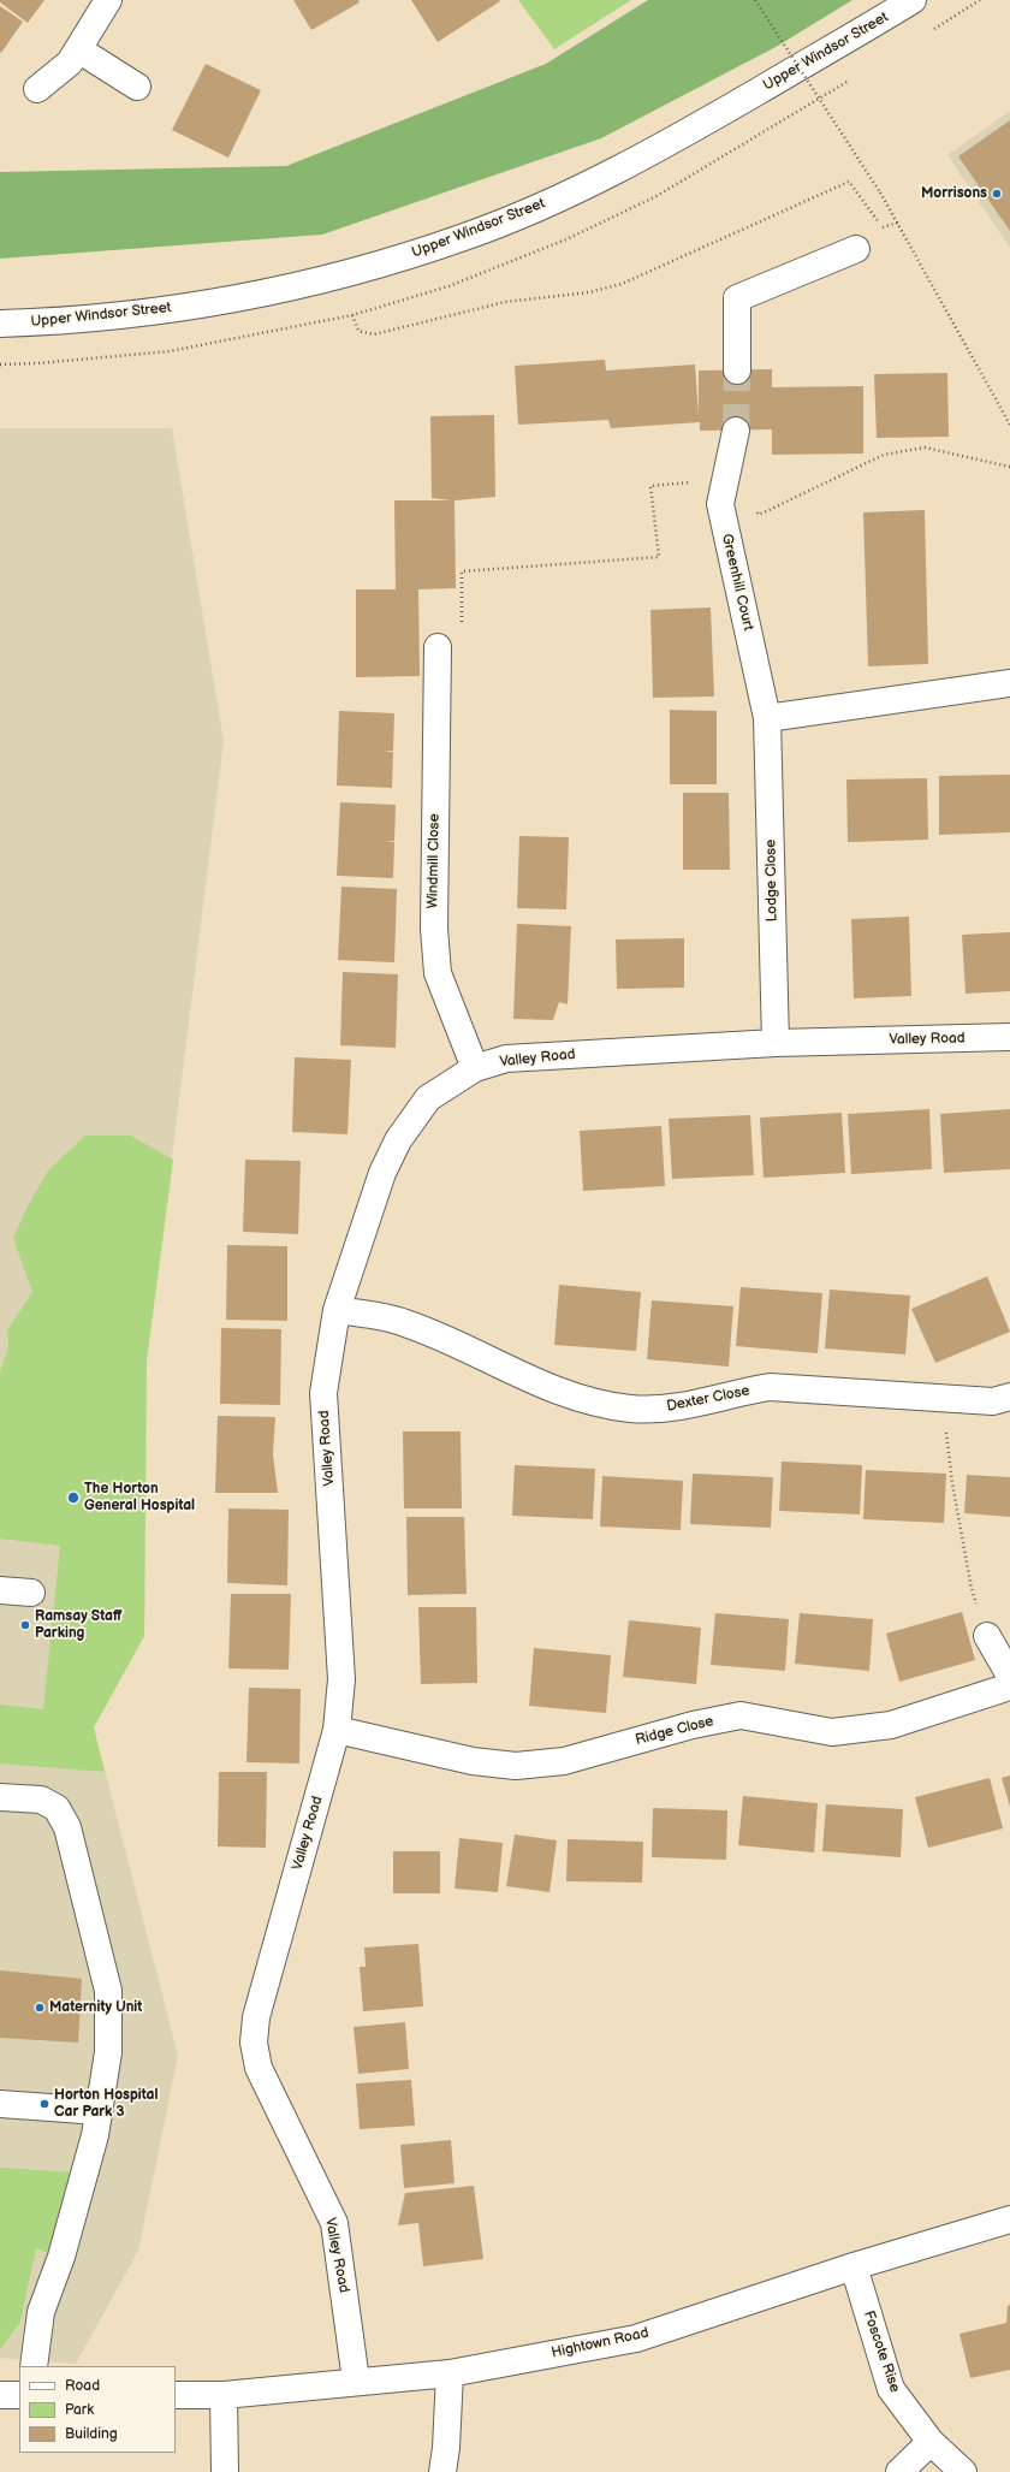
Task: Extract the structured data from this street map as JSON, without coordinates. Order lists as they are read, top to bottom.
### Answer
{
  "streets": {
    "street": [
      "Upper Windsor Street",
      "Greenhill Court",
      "Windmill Close",
      "Lodge Close",
      "Valley Road",
      "Dexter Close",
      "Ridge Close",
      "Hightown Road",
      "Foscote Rise"
    ]
  },
  "crossings": [
    ["Greenhill Court", "Lodge Close"],
    ["Windmill Close", "Valley Road"],
    ["Lodge Close", "Valley Road"],
    ["Valley Road", "Dexter Close"],
    ["Valley Road", "Ridge Close"],
    ["Valley Road", "Hightown Road"],
    ["Hightown Road", "Foscote Rise"]
  ],
  "places": [
    "Morrisons",
    "The Horton General Hospital",
    "Ramsay Staff Parking",
    "Maternity Unit",
    "Horton Hospital Car Park 3"
  ],
  "legend": ["Road", "Park", "Building"]
}
